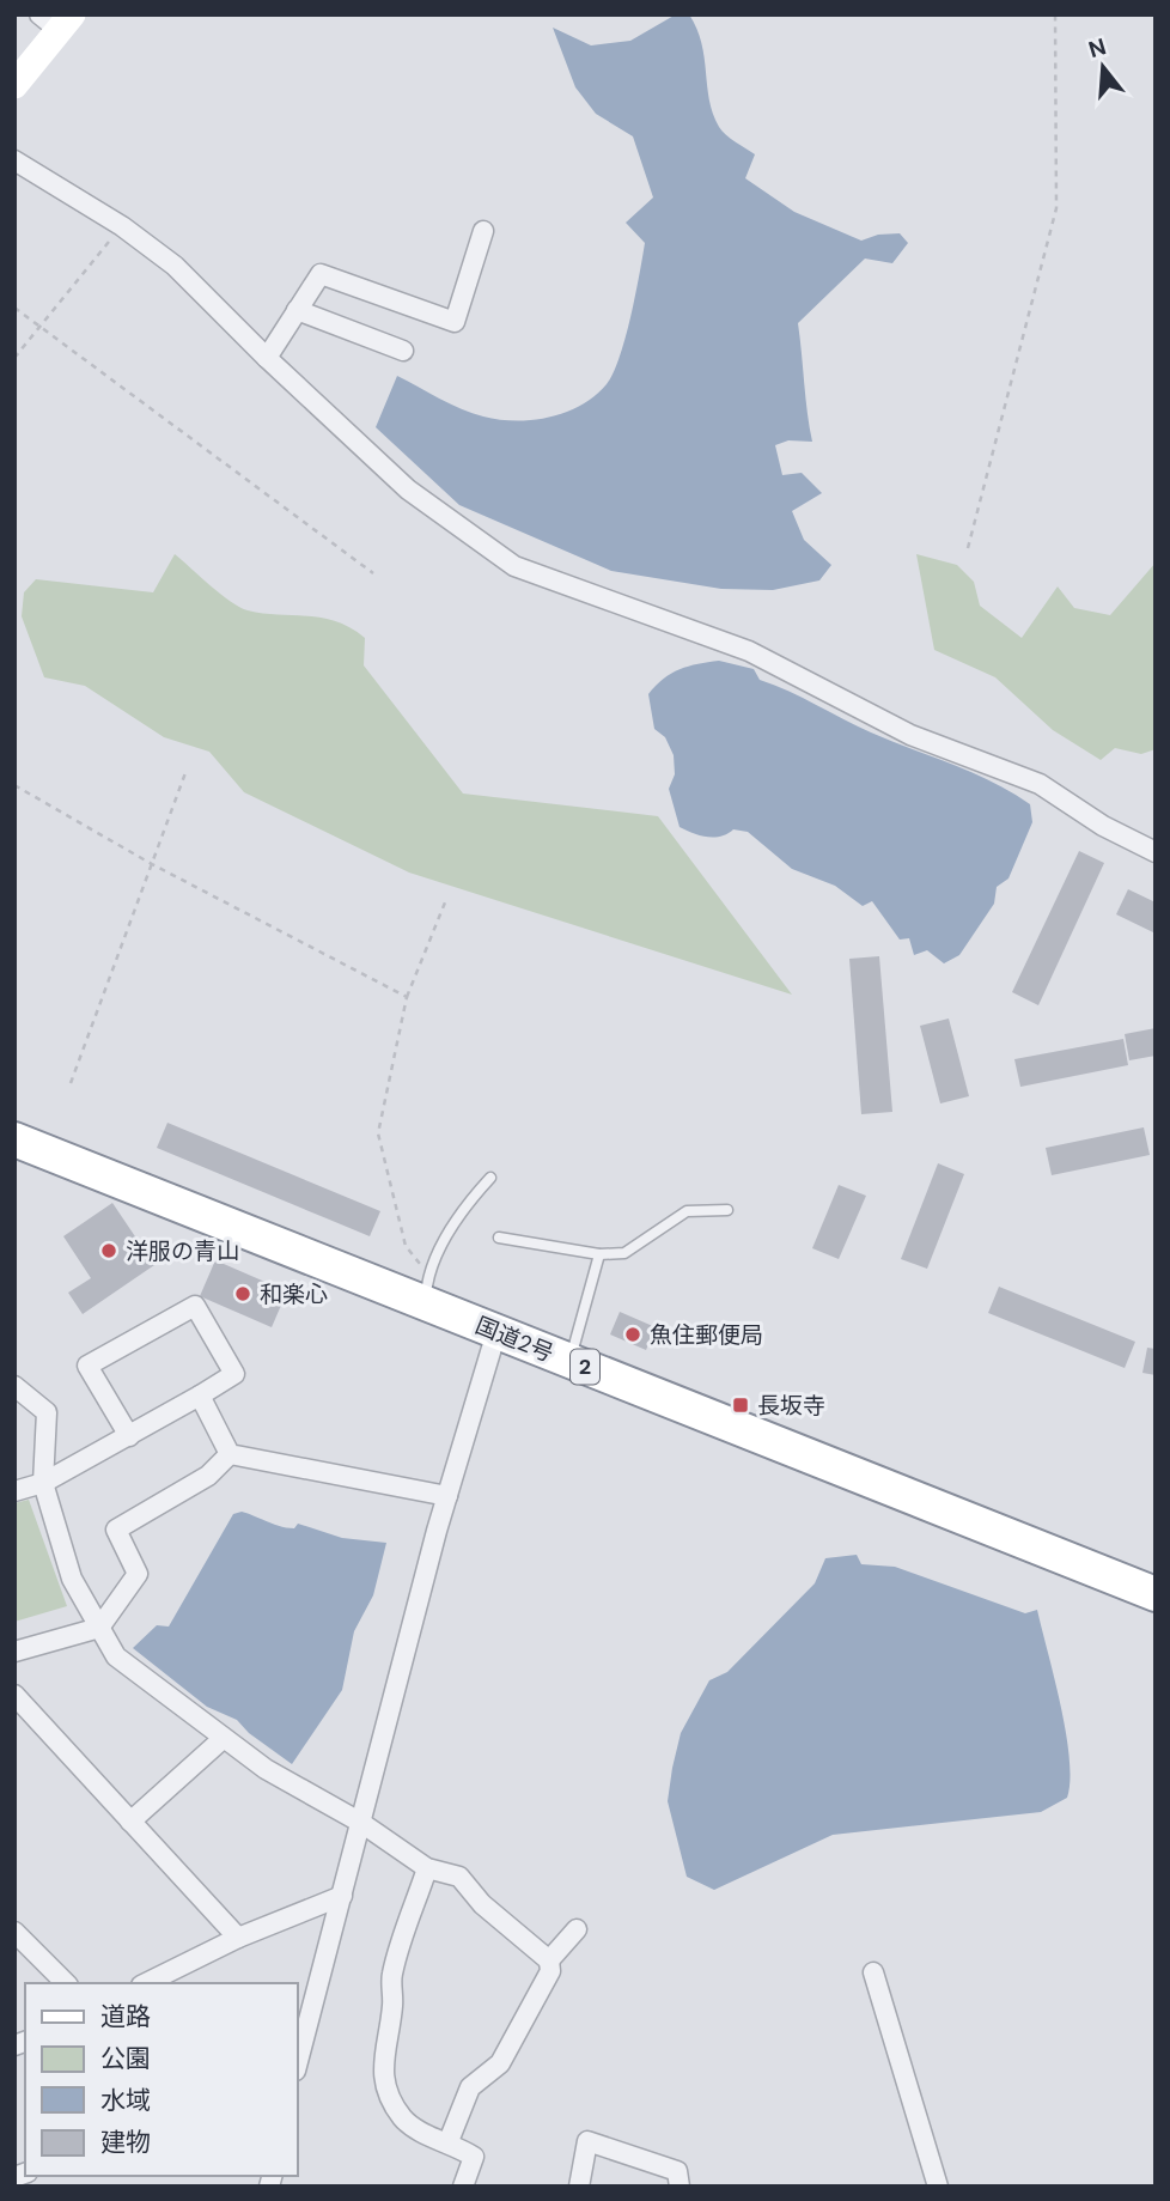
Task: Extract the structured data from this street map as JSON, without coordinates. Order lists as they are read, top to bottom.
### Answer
{
  "streets": {
    "highway": ["国道2号", "2"]
  },
  "places": {
    "other": ["洋服の青山", "和楽心", "魚住郵便局"],
    "transit": ["長坂寺"]
  },
  "legend": [
    "道路",
    "公園",
    "水域",
    "建物"
  ],
  "north": "top"
}
